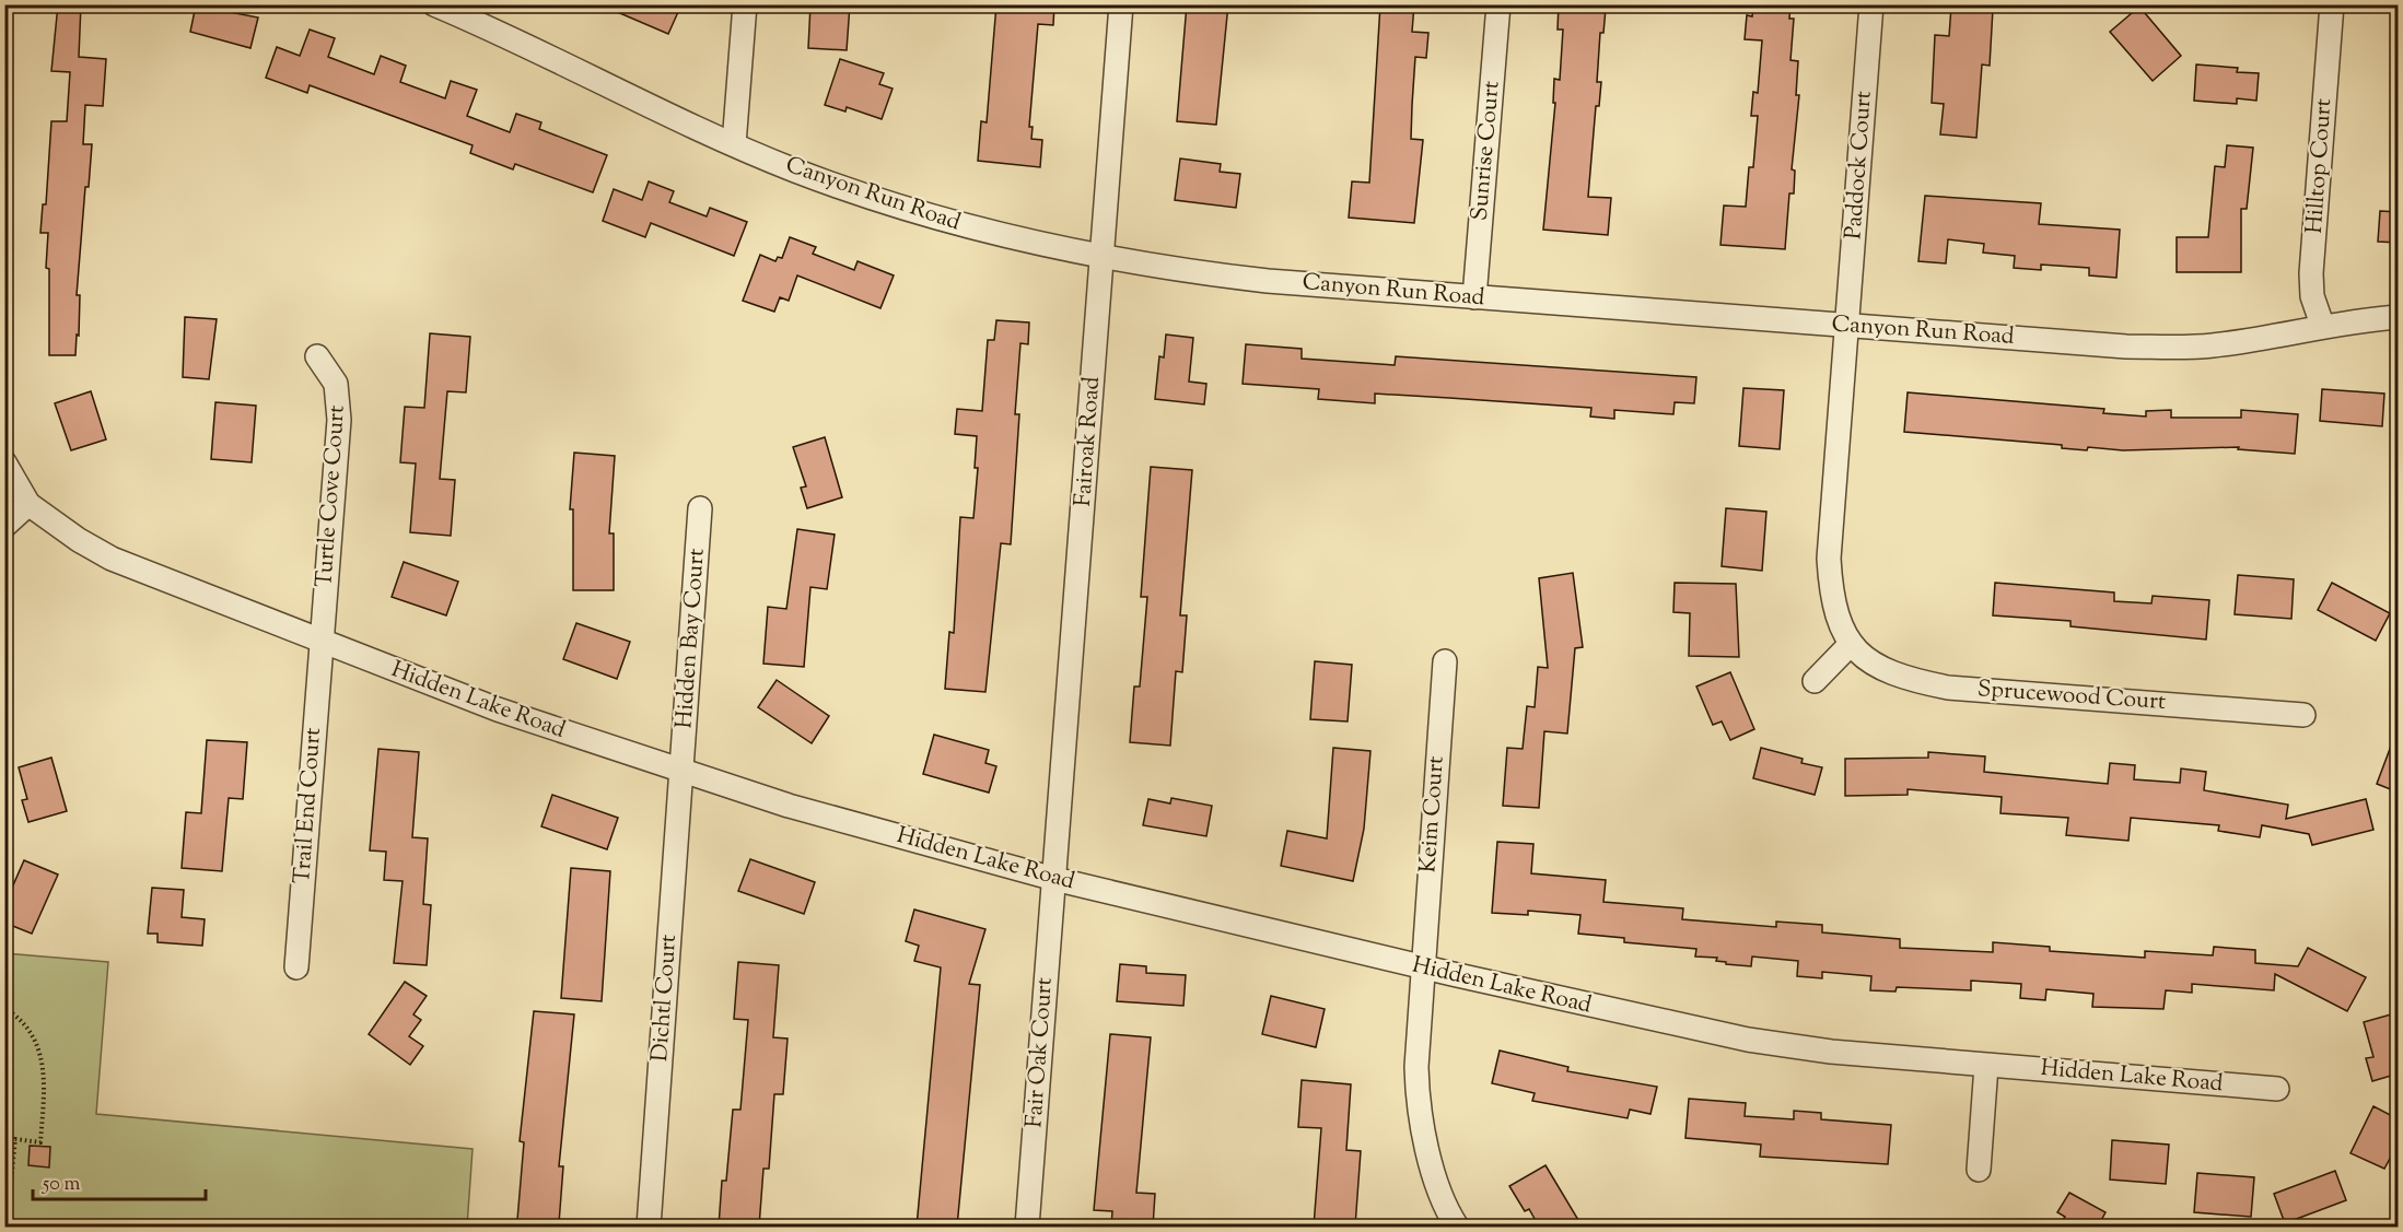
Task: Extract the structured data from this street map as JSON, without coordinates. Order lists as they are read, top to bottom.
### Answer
{
  "streets": {
    "street": [
      "Sunrise Court",
      "Paddock Court",
      "Hilltop Court",
      "Canyon Run Road",
      "Fairoak Road",
      "Turtle Cove Court",
      "Hidden Bay Court",
      "Sprucewood Court",
      "Hidden Lake Road",
      "Trail End Court",
      "Keim Court",
      "Dichtl Court",
      "Fair Oak Court"
    ]
  },
  "crossings": [
    ["Sunrise Court", "Canyon Run Road"],
    ["Paddock Court", "Canyon Run Road"],
    ["Paddock Court", "Sprucewood Court"],
    ["Hilltop Court", "Canyon Run Road"],
    ["Canyon Run Road", "Fairoak Road"],
    ["Canyon Run Road", "Sprucewood Court"],
    ["Fairoak Road", "Hidden Lake Road"],
    ["Fairoak Road", "Fair Oak Court"],
    ["Turtle Cove Court", "Hidden Lake Road"],
    ["Turtle Cove Court", "Trail End Court"],
    ["Hidden Bay Court", "Hidden Lake Road"],
    ["Hidden Bay Court", "Dichtl Court"],
    ["Hidden Lake Road", "Trail End Court"],
    ["Hidden Lake Road", "Keim Court"],
    ["Hidden Lake Road", "Dichtl Court"],
    ["Hidden Lake Road", "Fair Oak Court"]
  ],
  "scale_bar": "50 m"
}
